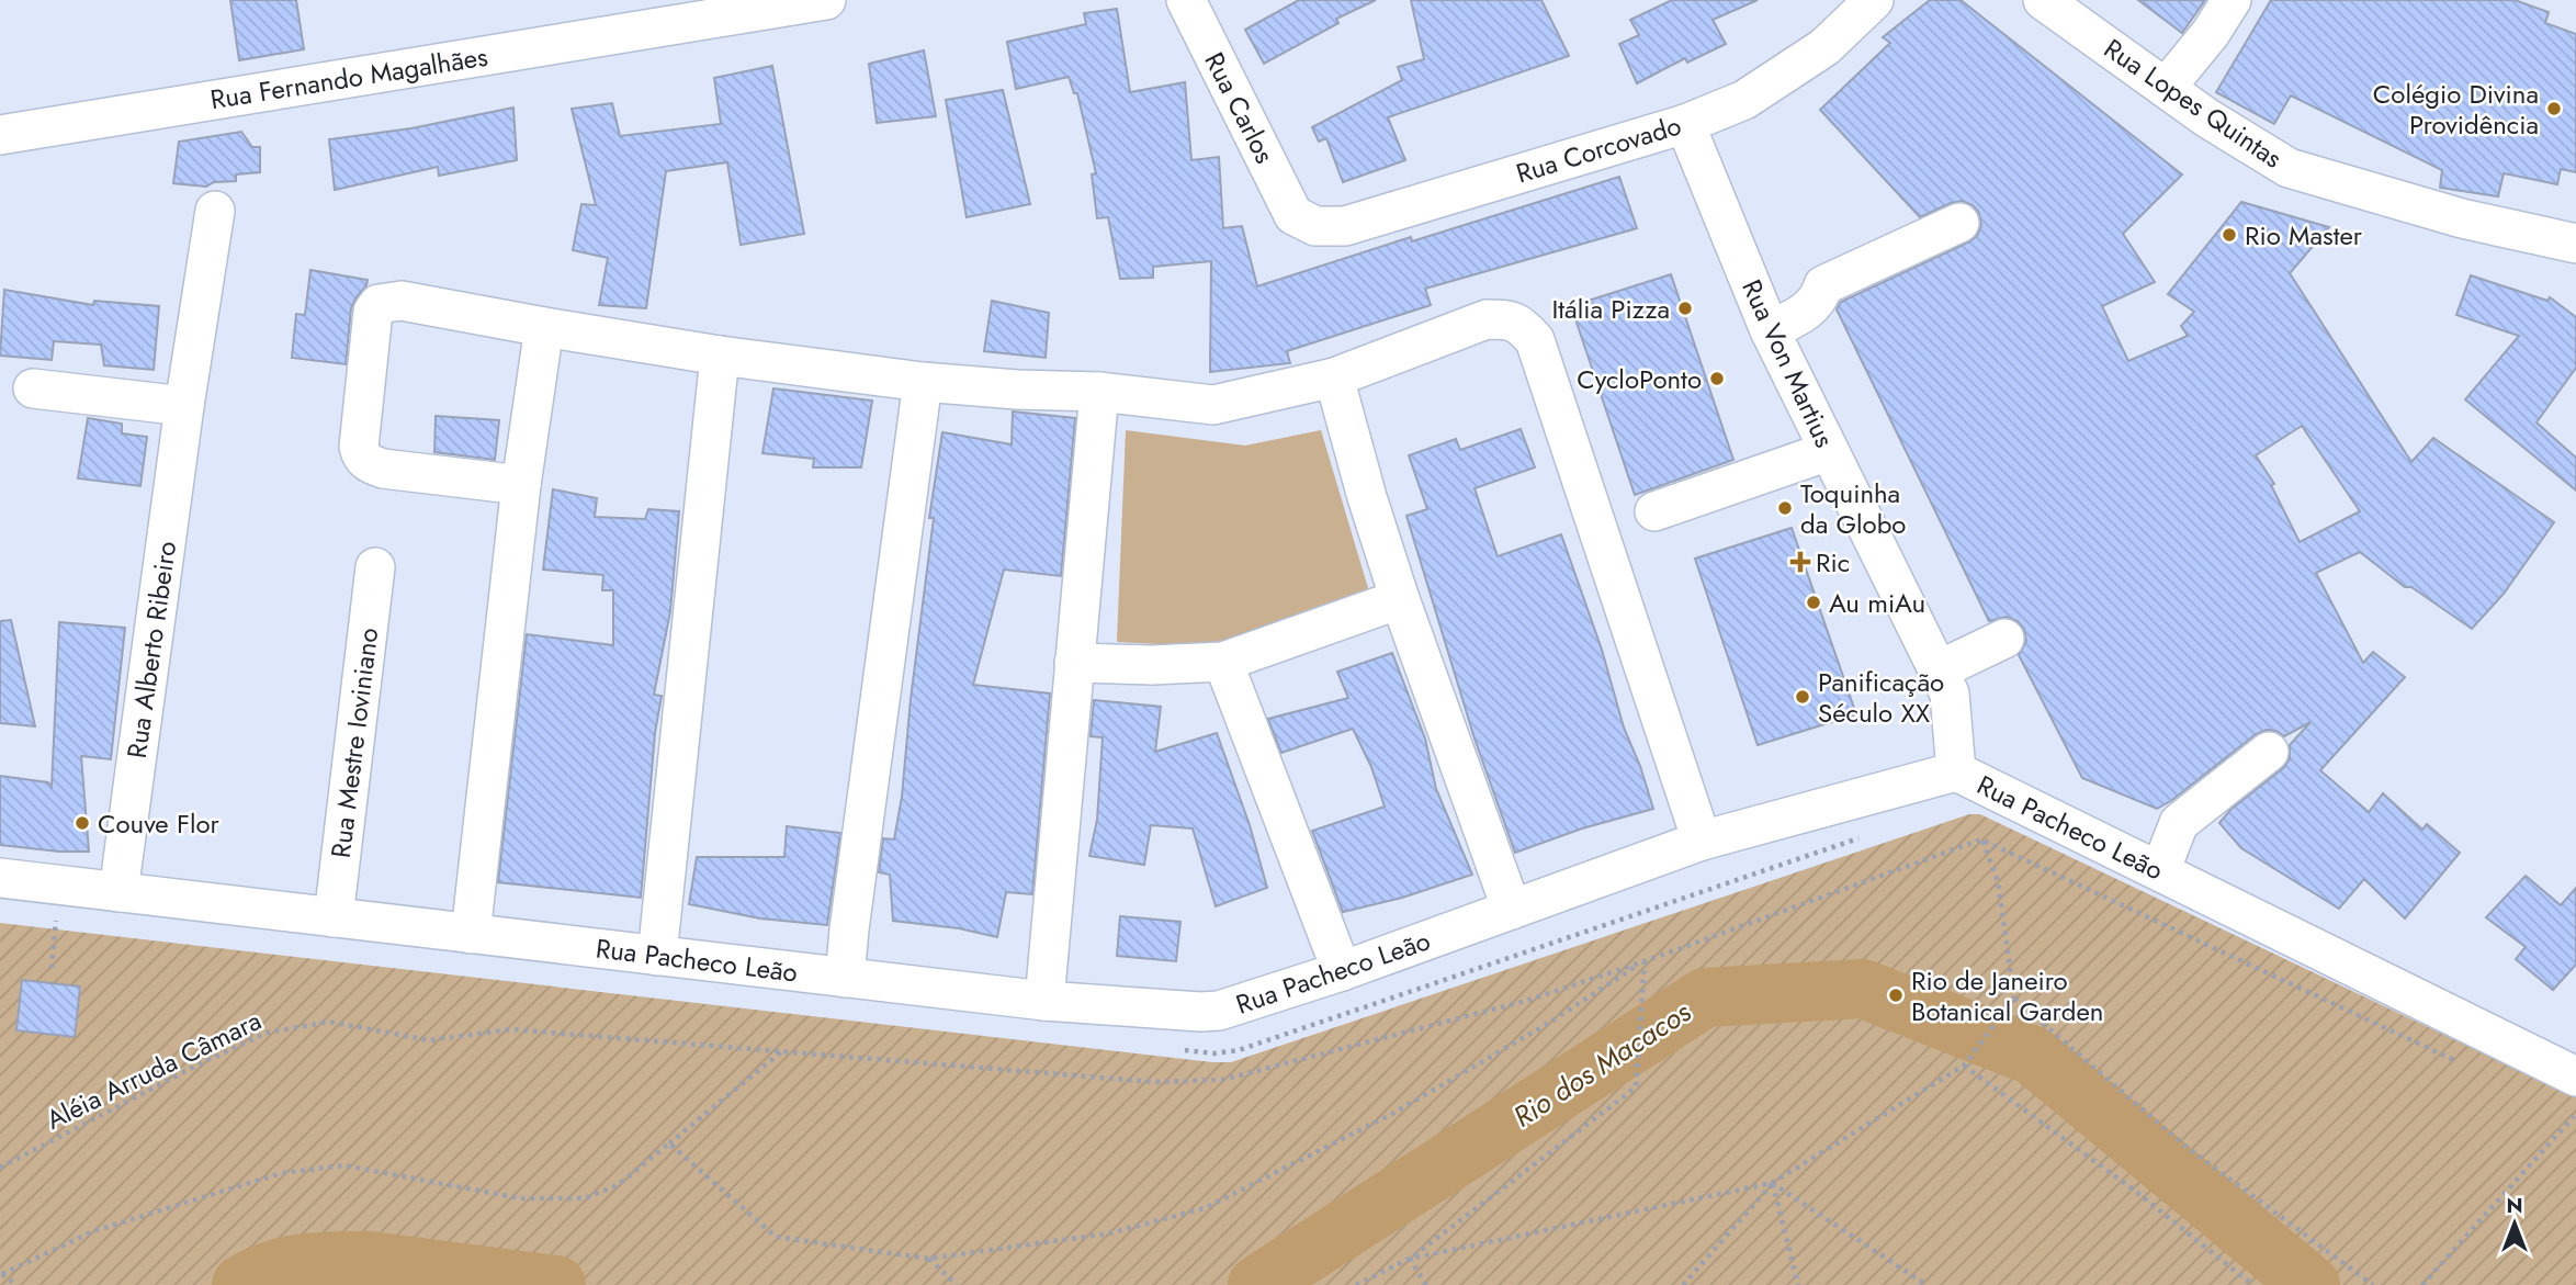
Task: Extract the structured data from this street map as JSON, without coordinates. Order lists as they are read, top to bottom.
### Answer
{
  "streets": {
    "street": [
      "Rua Fernando Magalhães",
      "Rua Lopes Quintas",
      "Rua Carlos",
      "Rua Corcovado",
      "Rua Von Martius",
      "Rua Alberto Ribeiro",
      "Rua Mestre Ioviniano",
      "Rua Pacheco Leão"
    ],
    "path": ["Aléia Arruda Câmara"]
  },
  "crossings": [
    ["Rua Carlos", "Rua Corcovado"],
    ["Rua Corcovado", "Rua Von Martius"],
    ["Rua Von Martius", "Rua Pacheco Leão"],
    ["Rua Alberto Ribeiro", "Rua Pacheco Leão"],
    ["Rua Mestre Ioviniano", "Rua Pacheco Leão"]
  ],
  "water": ["Rio dos Macacos"],
  "places": {
    "other": [
      "Colégio Divina Providência",
      "Rio Master",
      "Itália Pizza",
      "CycloPonto",
      "Toquinha da Globo",
      "Au miAu",
      "Panificação Século XX",
      "Couve Flor",
      "Rio de Janeiro Botanical Garden"
    ],
    "health": ["Ric"]
  },
  "north": "top"
}
